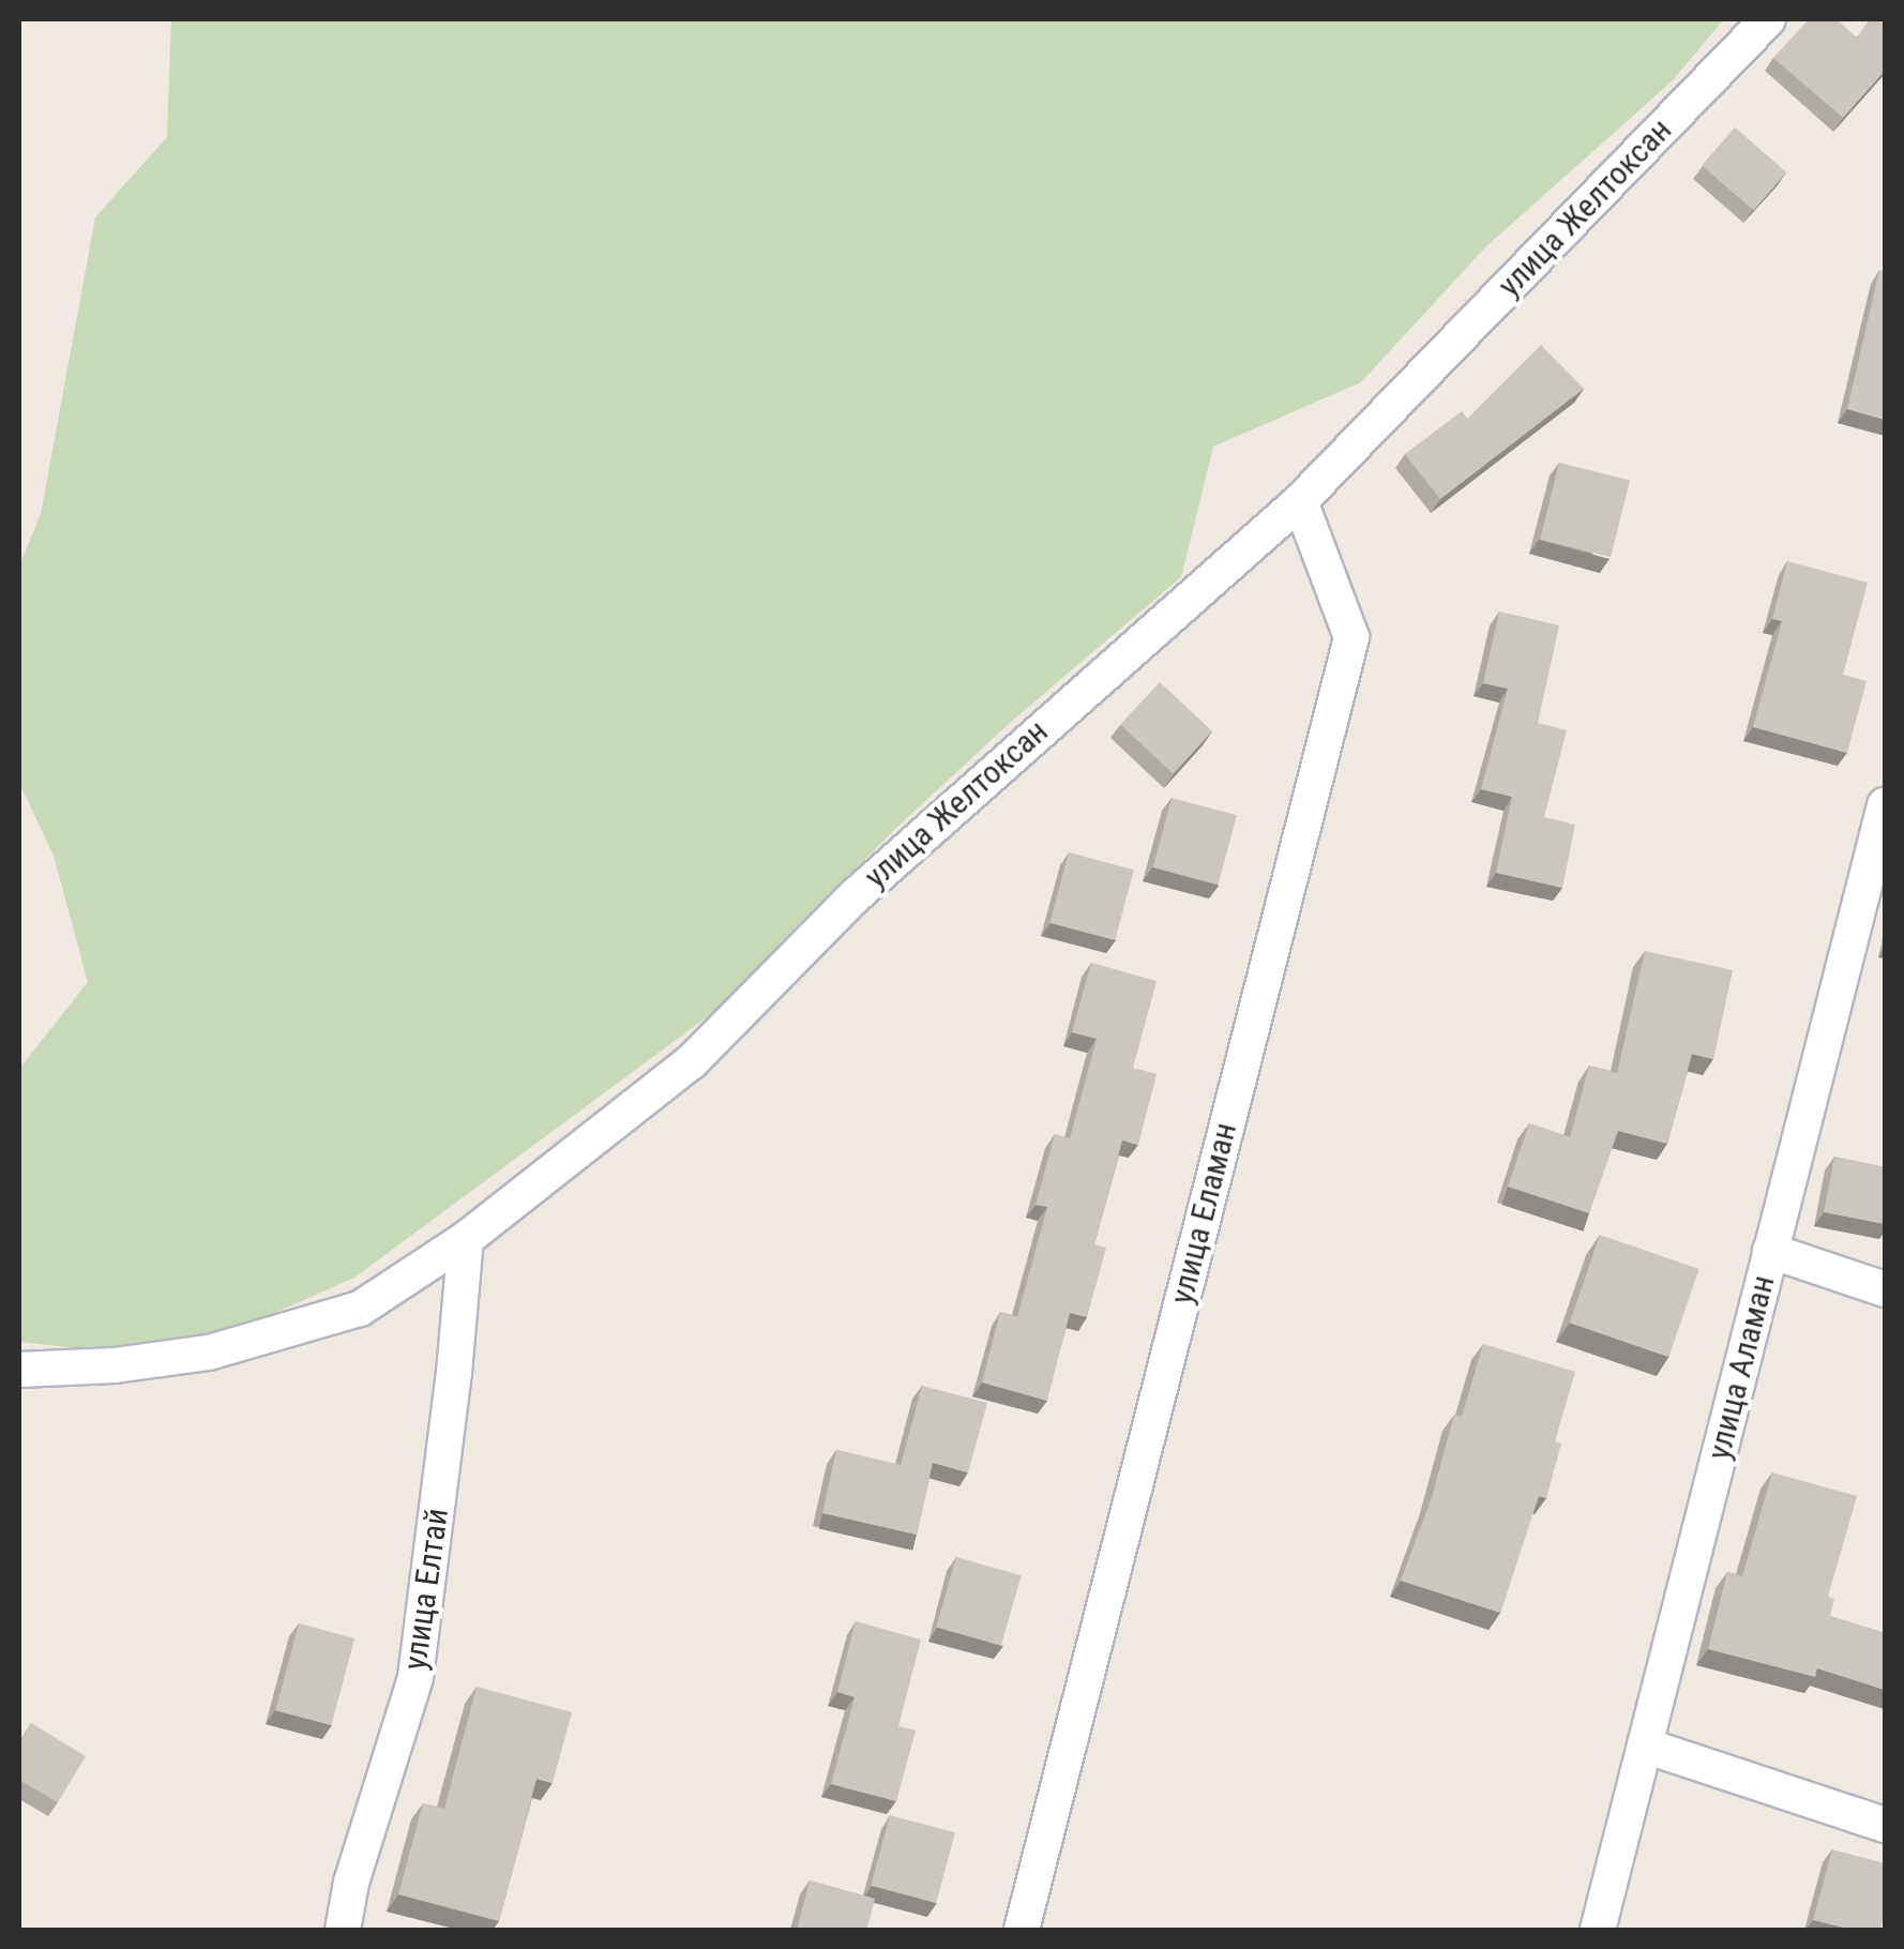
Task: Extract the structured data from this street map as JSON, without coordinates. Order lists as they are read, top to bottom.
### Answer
{
  "streets": {
    "street": [
      "улица Желтоксан",
      "улица Еламан",
      "улица Аламан",
      "улица Елтай"
    ]
  },
  "crossings": [
    ["улица Желтоксан", "улица Еламан"],
    ["улица Желтоксан", "улица Елтай"]
  ]
}
